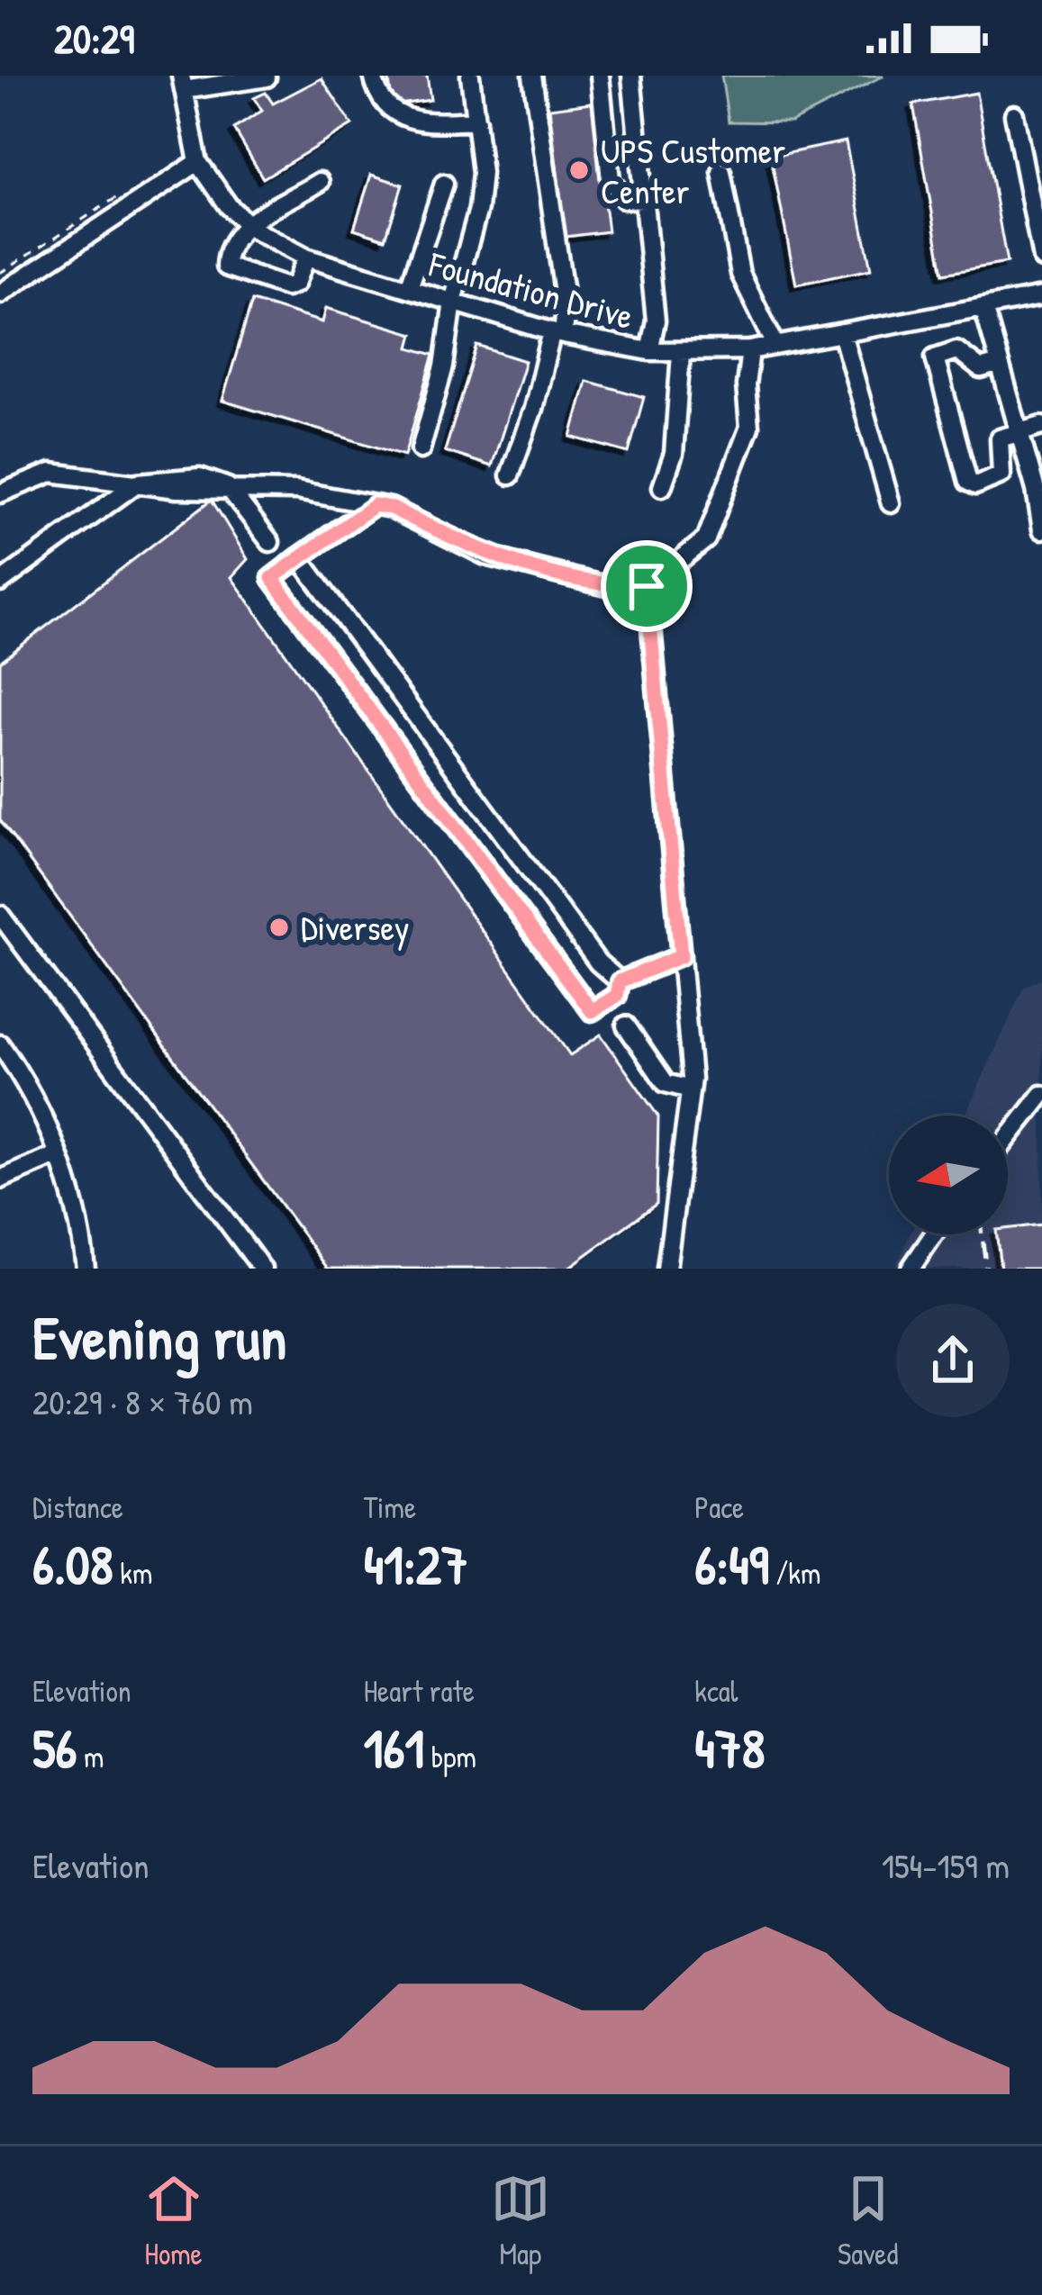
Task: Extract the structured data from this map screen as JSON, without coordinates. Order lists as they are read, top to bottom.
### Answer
{
  "streets": {
    "street": ["Foundation Drive"]
  },
  "places": ["UPS Customer Center", "Diversey"],
  "north": "left",
  "page": {
    "status": "20:29",
    "heading": ["Evening run", "20:29 · 8 × 760 m"],
    "stats": [
      ["Distance", "6.08 km"],
      ["Time", "41:27"],
      ["Pace", "6:49 /km"],
      ["Elevation", "56 m"],
      ["Heart rate", "161 bpm"],
      ["kcal", "478"]
    ],
    "chart": ["Elevation", "154–159 m"],
    "tabs": ["Home", "Map", "Saved"]
  }
}
